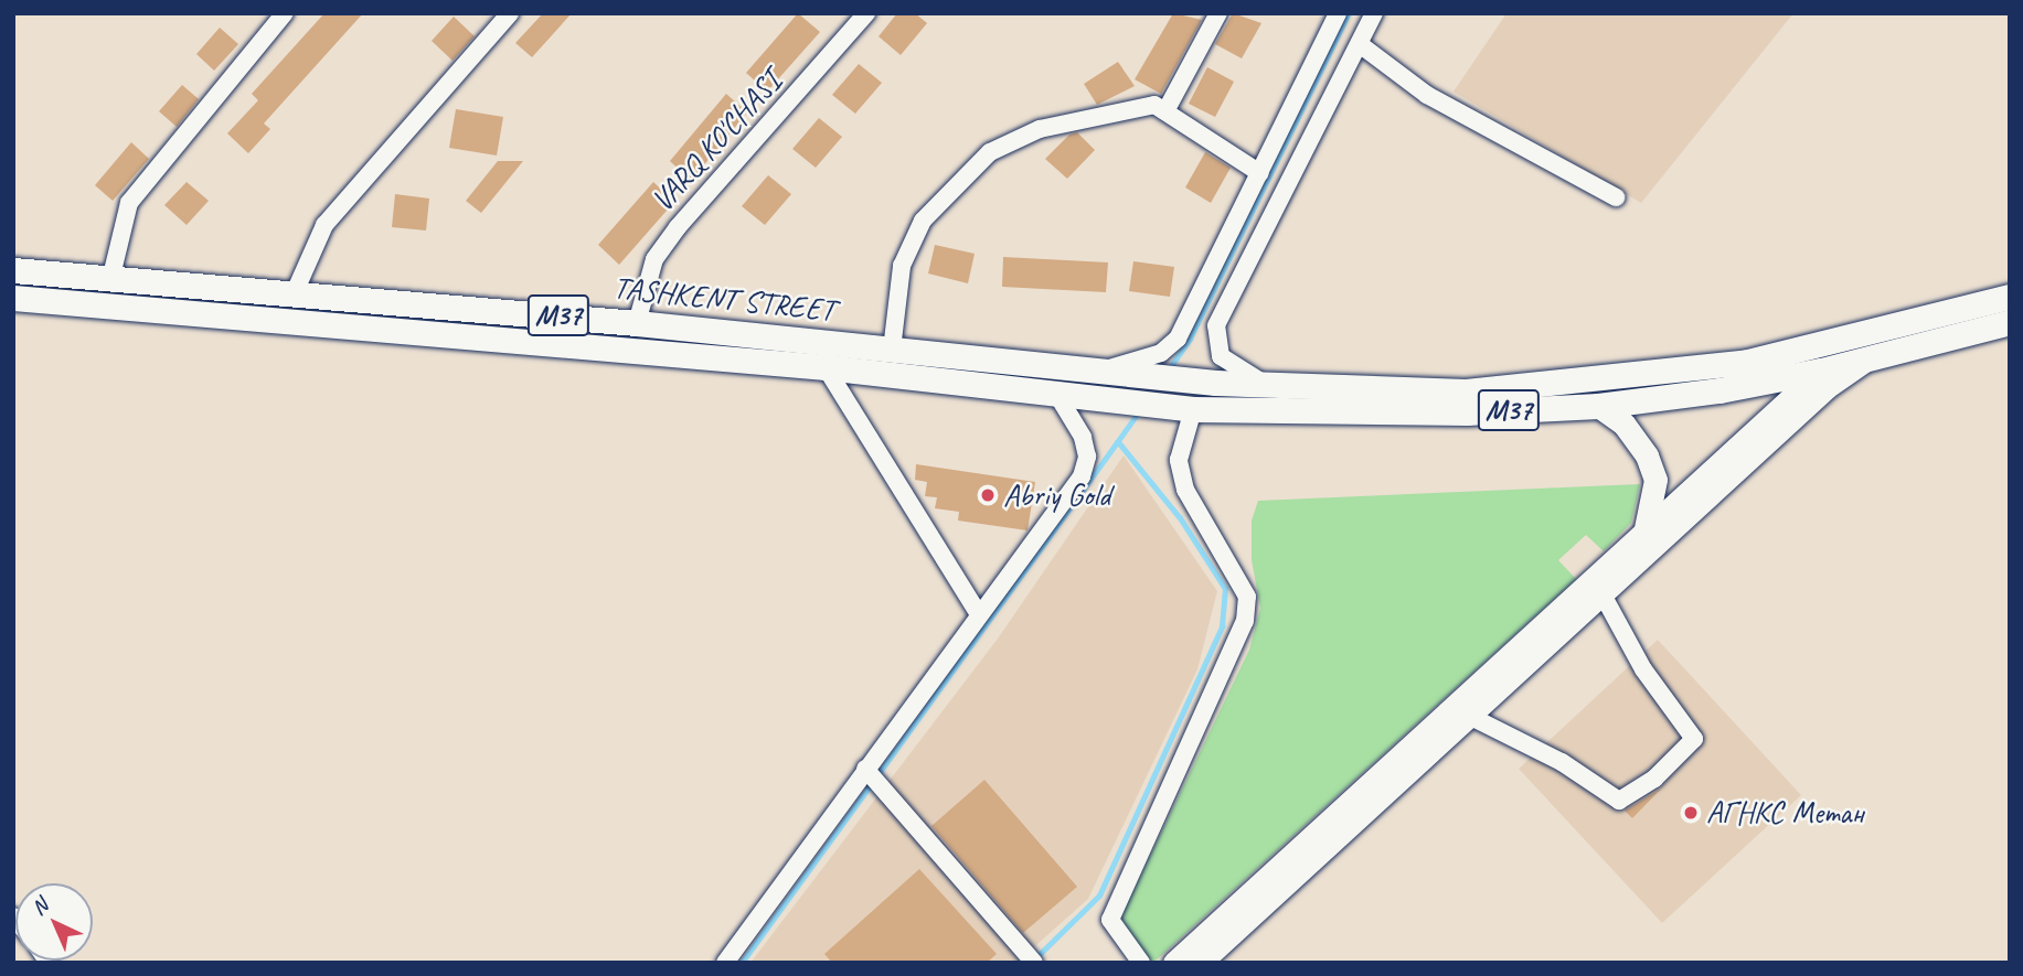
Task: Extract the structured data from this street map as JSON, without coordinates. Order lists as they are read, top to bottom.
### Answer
{
  "streets": {
    "highway": ["TASHKENT STREET", "M37"],
    "street": ["VARQ KO'CHASI"]
  },
  "crossings": [
    ["VARQ KO'CHASI", "TASHKENT STREET"],
    ["TASHKENT STREET", "M37"]
  ],
  "places": ["Abriy Gold", "АГНКС Метан"],
  "north": "top left"
}
